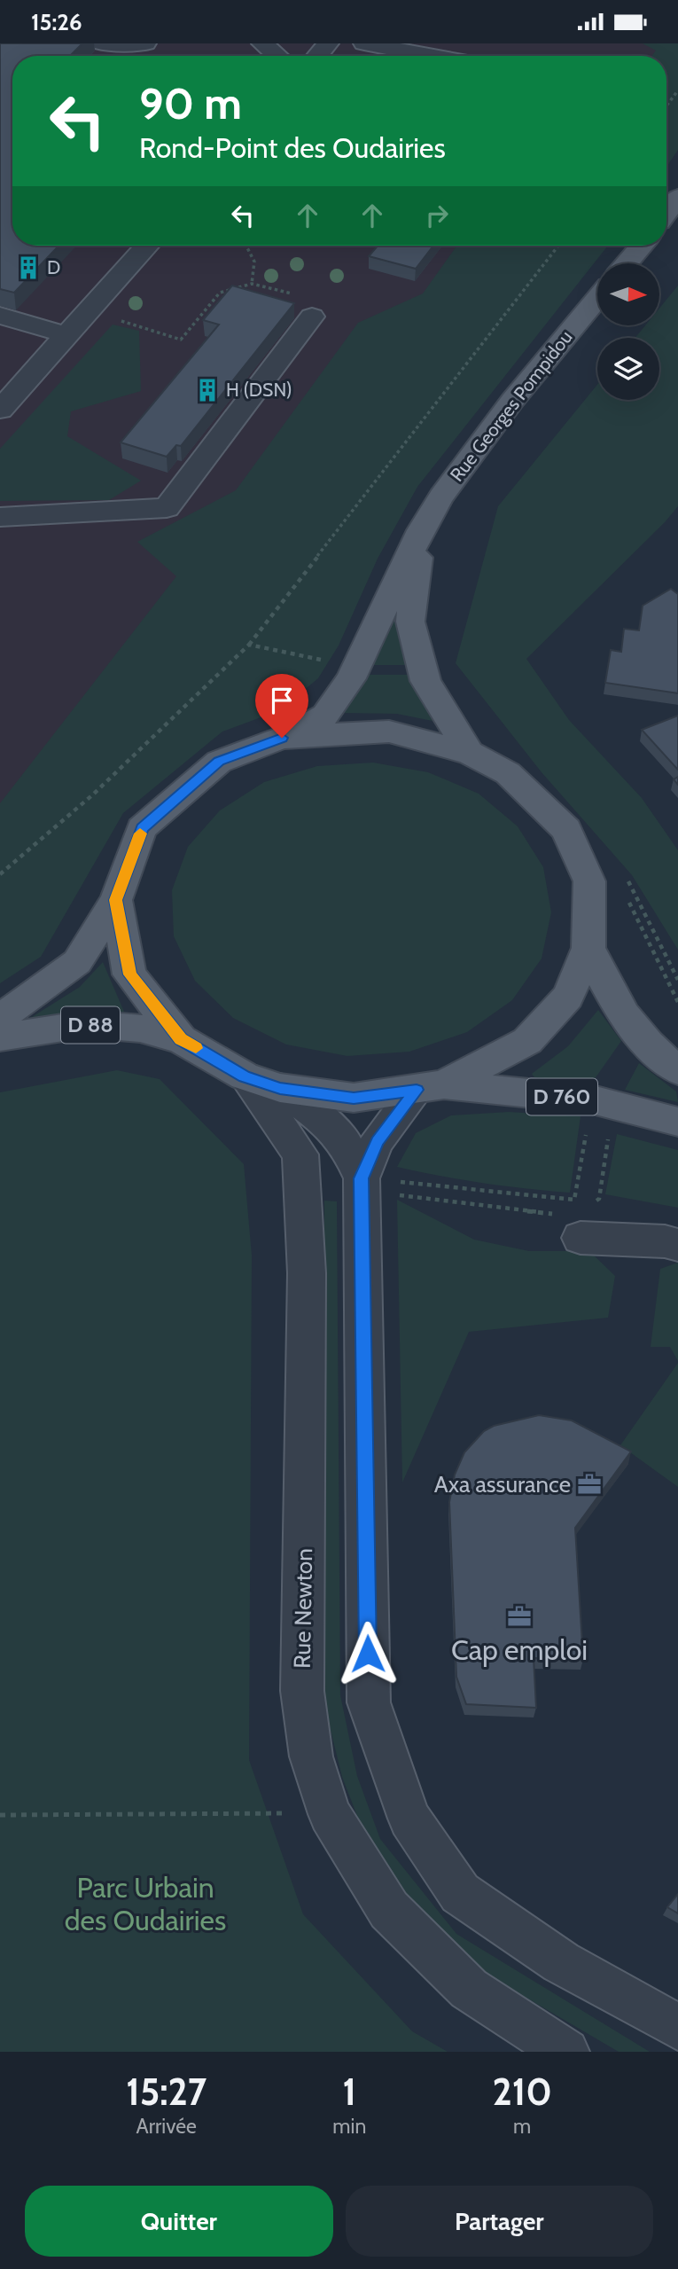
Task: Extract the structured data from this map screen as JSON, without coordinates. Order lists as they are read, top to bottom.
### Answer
{
  "streets": {
    "main road": ["Rue Georges Pompidou", "D 88", "D 760"],
    "street": ["Rue Newton"]
  },
  "parks": ["Parc Urbain des Oudairies"],
  "places": {
    "building": ["D", "H (DSN)"],
    "office": ["Axa assurance", "Cap emploi"]
  },
  "north": "right",
  "page": {
    "status": "15:26",
    "turn": ["90 m", "Rond-Point des Oudairies"],
    "eta": [
      "15:27",
      "Arrivée",
      "1",
      "min",
      "210",
      "m"
    ],
    "buttons": ["Quitter", "Partager"]
  }
}
